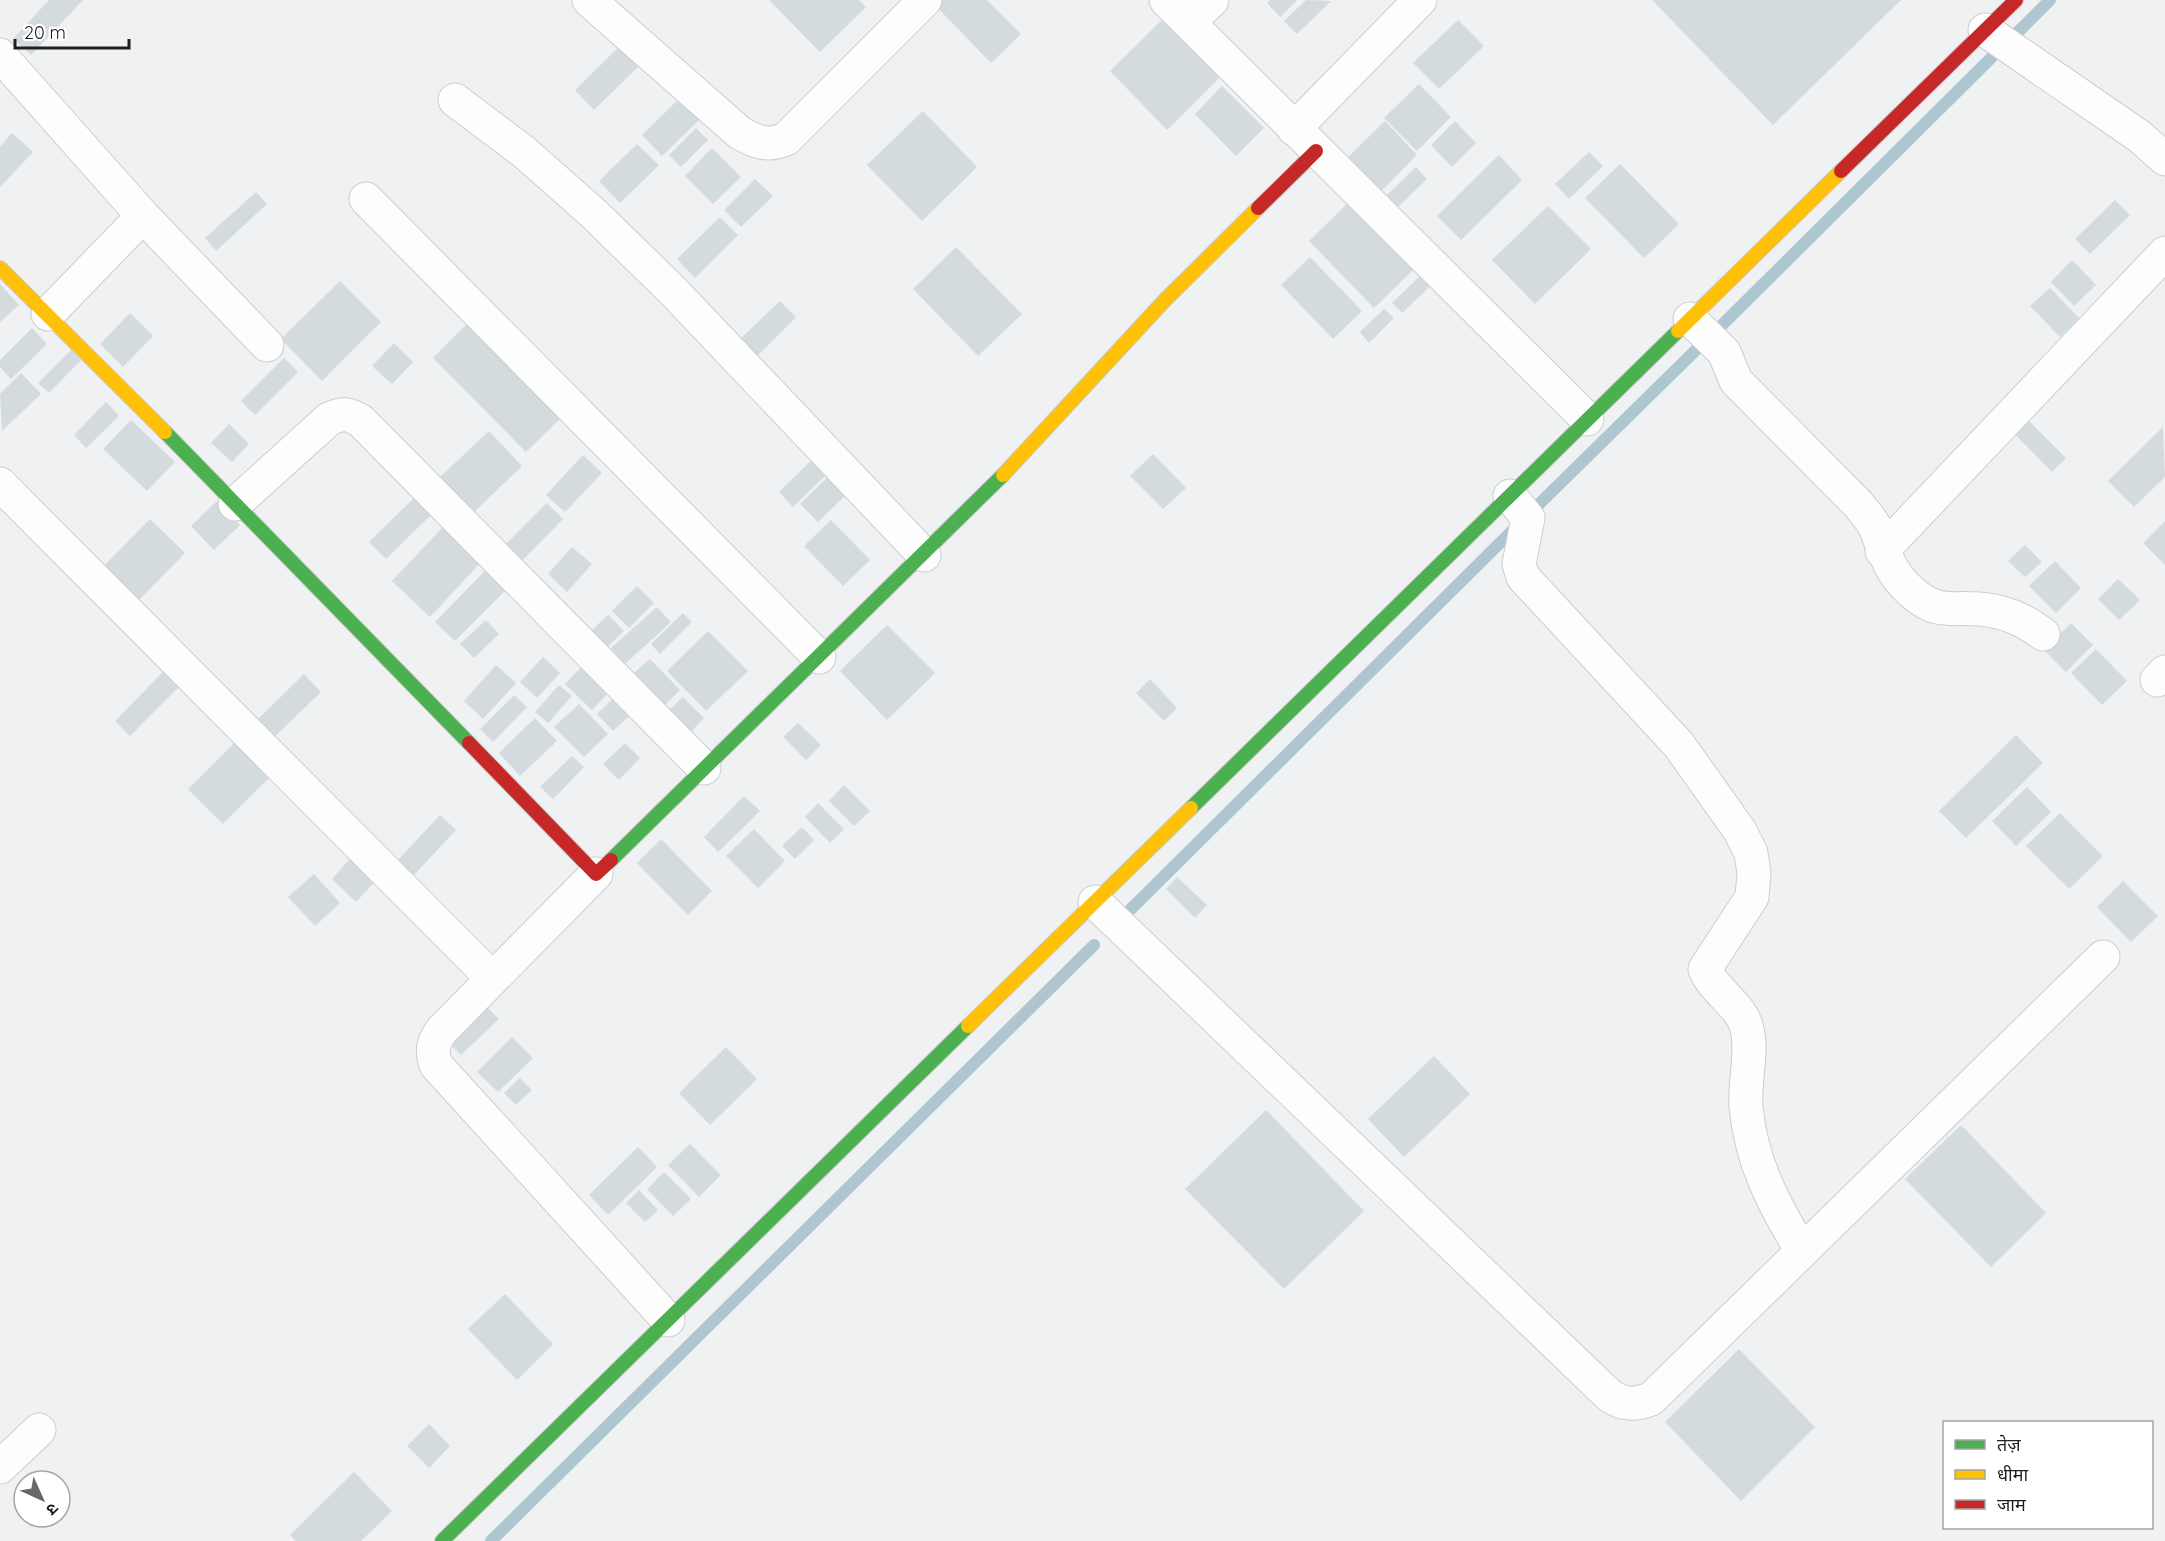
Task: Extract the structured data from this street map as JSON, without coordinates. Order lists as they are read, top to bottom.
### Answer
{
  "legend": ["तेज़", "धीमा", "जाम"],
  "scale_bar": "20 m",
  "north": "bottom right"
}
